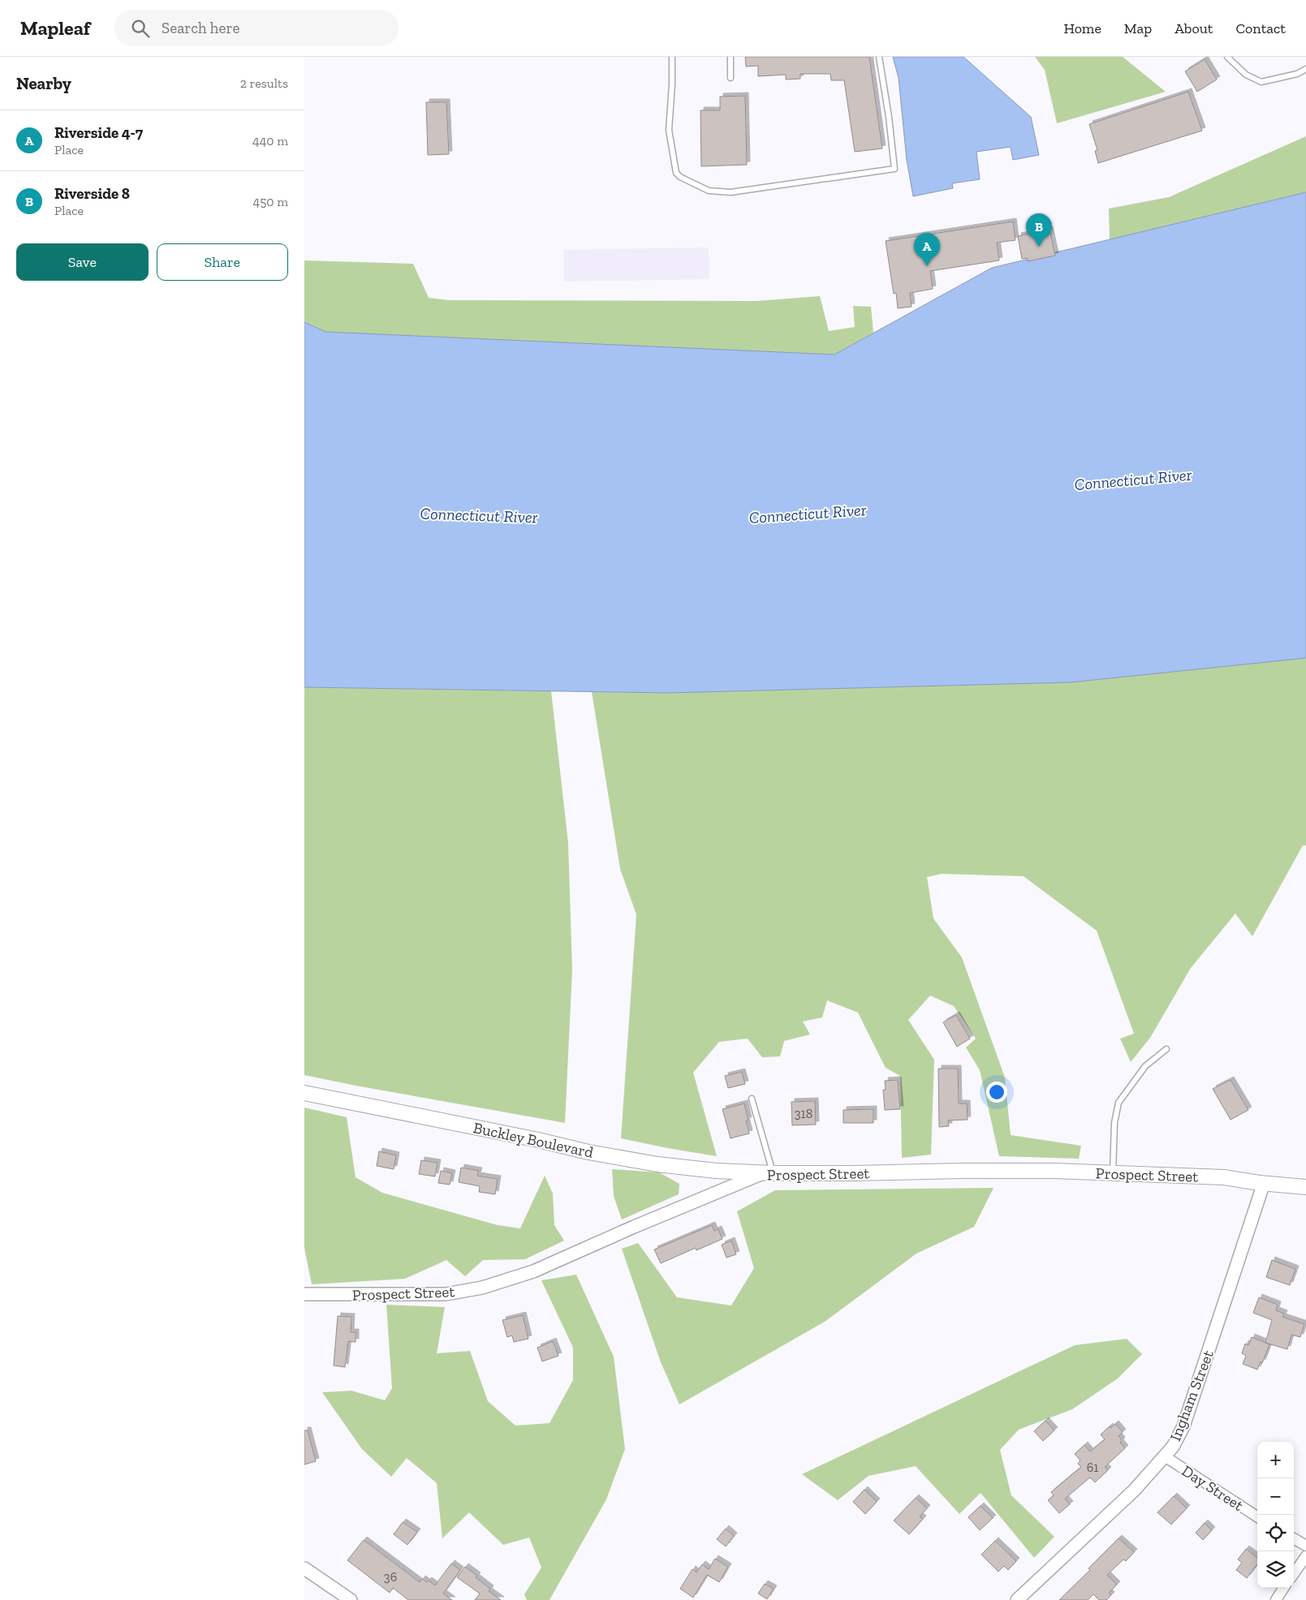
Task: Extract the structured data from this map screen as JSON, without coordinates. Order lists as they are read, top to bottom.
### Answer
{
  "streets": {
    "main road": ["Buckley Boulevard", "Prospect Street"],
    "street": ["Ingham Street", "Day Street"]
  },
  "crossings": [
    ["Buckley Boulevard", "Prospect Street"],
    ["Prospect Street", "Ingham Street"],
    ["Ingham Street", "Day Street"]
  ],
  "water": ["Connecticut River"],
  "house_numbers": ["318", "61", "36"],
  "page": {
    "header": "Mapleaf",
    "search": "Search here",
    "nav": [
      "Home",
      "Map",
      "About",
      "Contact"
    ],
    "heading": ["Nearby", "2 results"],
    "list": [
      {
        "mark": "A",
        "name": "Riverside 4-7",
        "note": "Place",
        "value": "440 m"
      },
      {
        "mark": "B",
        "name": "Riverside 8",
        "note": "Place",
        "value": "450 m"
      }
    ],
    "pins": ["B", "A"],
    "buttons": ["Save", "Share"],
    "map_buttons": ["+", "−"]
  }
}
